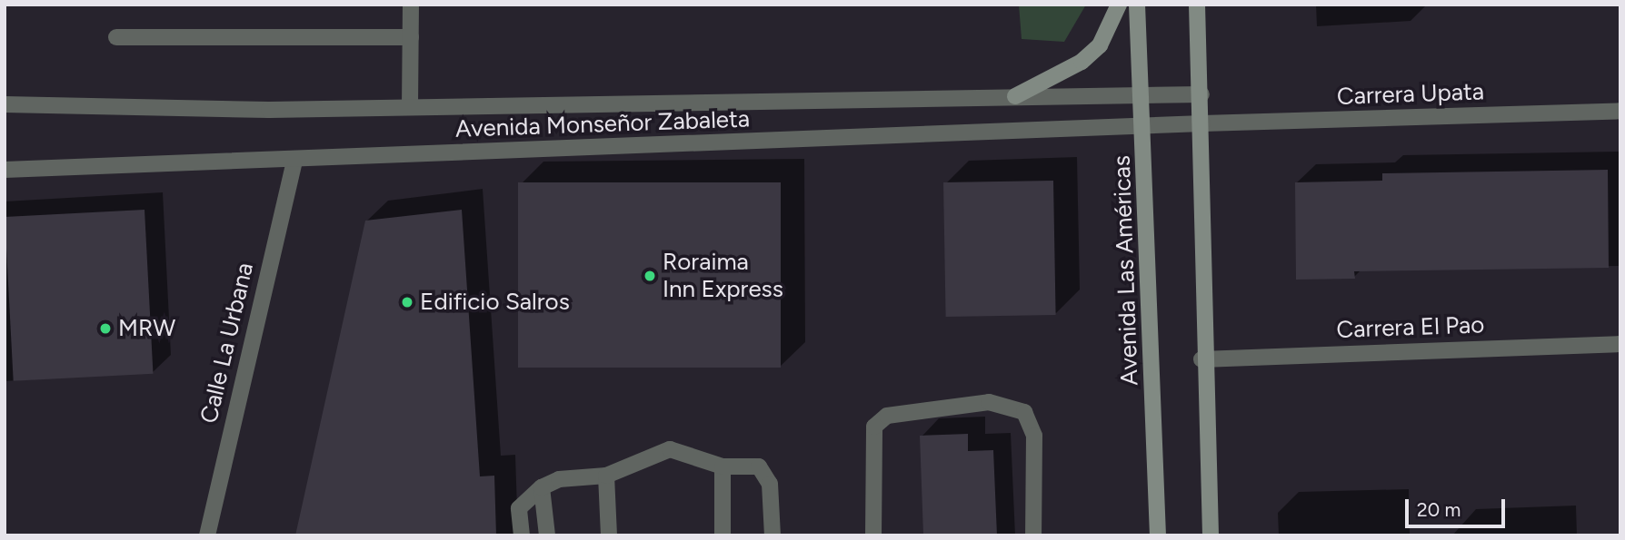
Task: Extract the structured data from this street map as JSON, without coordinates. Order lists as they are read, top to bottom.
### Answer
{
  "streets": {
    "main road": ["Avenida Las Américas"],
    "street": [
      "Carrera Upata",
      "Avenida Monseñor Zabaleta",
      "Carrera El Pao",
      "Calle La Urbana"
    ]
  },
  "crossings": [
    ["Carrera Upata", "Avenida Monseñor Zabaleta"],
    ["Avenida Monseñor Zabaleta", "Avenida Las Américas"],
    ["Avenida Monseñor Zabaleta", "Calle La Urbana"]
  ],
  "places": ["Roraima Inn Express", "Edificio Salros", "MRW"],
  "scale_bar": "20 m"
}
